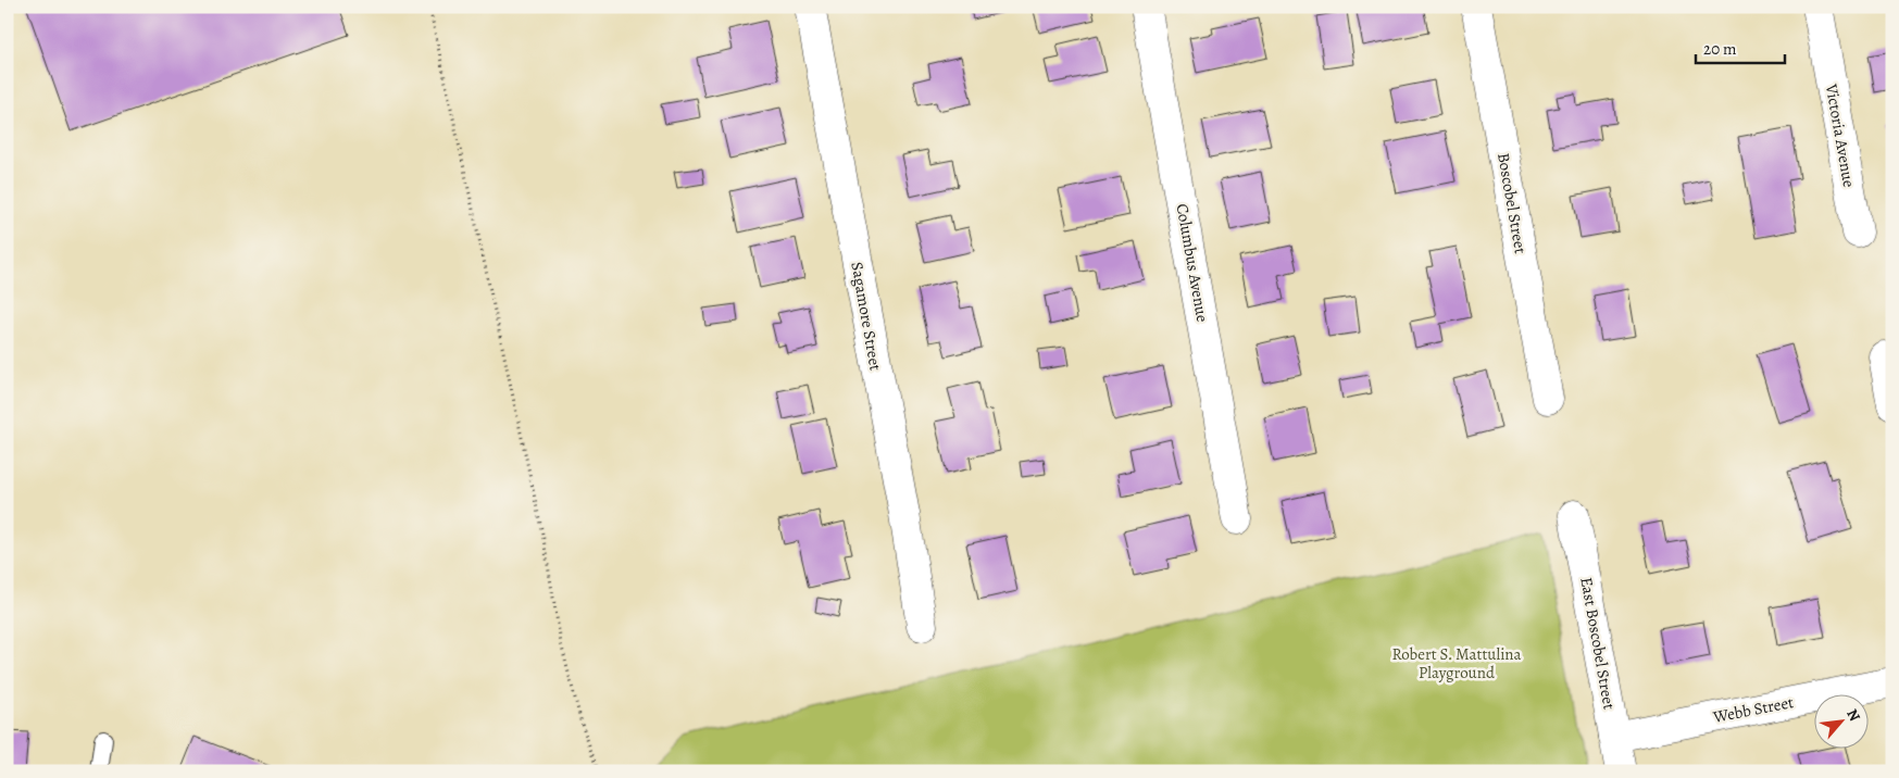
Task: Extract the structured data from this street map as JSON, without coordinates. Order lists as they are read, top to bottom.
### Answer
{
  "streets": {
    "street": [
      "Victoria Avenue",
      "Boscobel Street",
      "Columbus Avenue",
      "Sagamore Street",
      "East Boscobel Street",
      "Webb Street"
    ]
  },
  "crossings": [
    ["East Boscobel Street", "Webb Street"]
  ],
  "parks": ["Robert S. Mattulina Playground"],
  "scale_bar": "20 m",
  "north": "top right"
}
